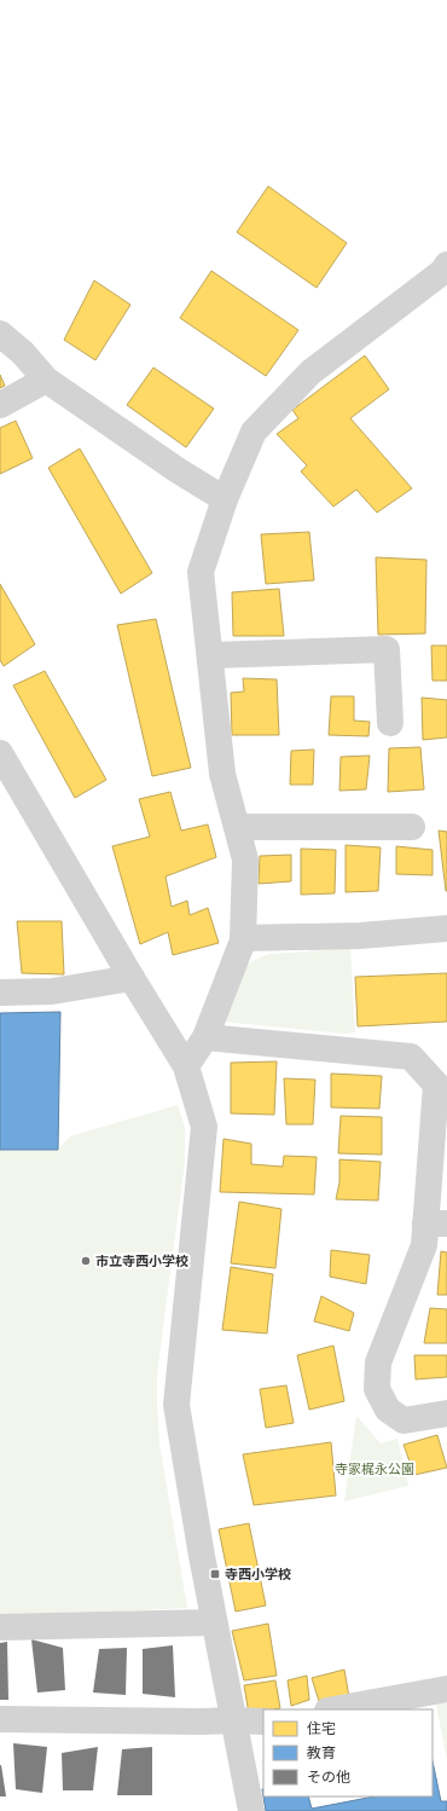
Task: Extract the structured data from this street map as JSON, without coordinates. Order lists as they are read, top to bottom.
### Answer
{
  "parks": ["寺家梶永公園"],
  "places": {
    "other": ["市立寺西小学校"],
    "transit": ["寺西小学校"]
  },
  "legend": ["住宅", "教育", "その他"]
}
